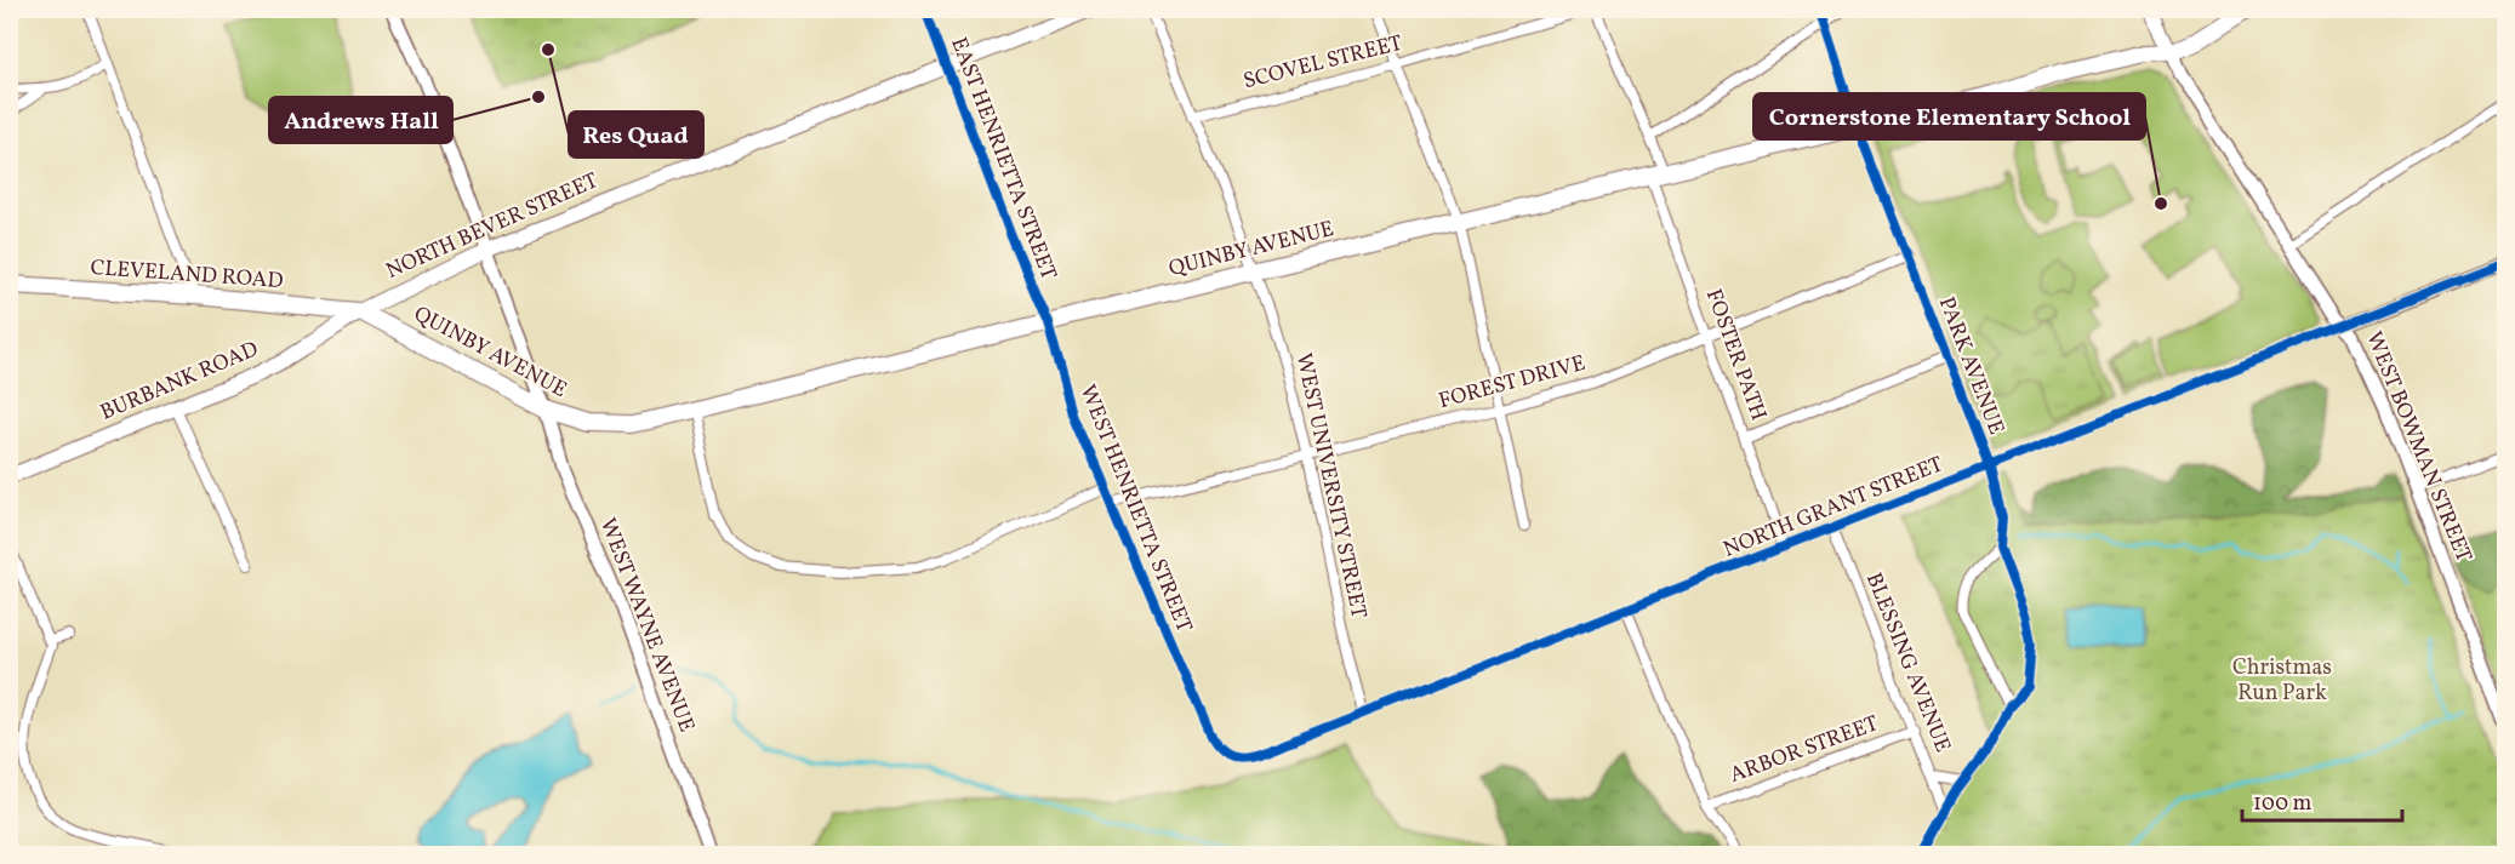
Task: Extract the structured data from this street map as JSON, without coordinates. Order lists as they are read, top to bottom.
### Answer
{
  "streets": {
    "main road": [
      "NORTH BEVER STREET",
      "QUINBY AVENUE",
      "CLEVELAND ROAD",
      "BURBANK ROAD"
    ],
    "street": [
      "SCOVEL STREET",
      "EAST HENRIETTA STREET",
      "FOSTER PATH",
      "PARK AVENUE",
      "FOREST DRIVE",
      "WEST BOWMAN STREET",
      "WEST UNIVERSITY STREET",
      "NORTH GRANT STREET",
      "WEST HENRIETTA STREET",
      "WEST WAYNE AVENUE",
      "BLESSING AVENUE",
      "ARBOR STREET"
    ]
  },
  "crossings": [
    ["SCOVEL STREET", "WEST UNIVERSITY STREET"],
    ["EAST HENRIETTA STREET", "NORTH BEVER STREET"],
    ["EAST HENRIETTA STREET", "QUINBY AVENUE"],
    ["EAST HENRIETTA STREET", "WEST HENRIETTA STREET"],
    ["NORTH BEVER STREET", "QUINBY AVENUE"],
    ["NORTH BEVER STREET", "CLEVELAND ROAD"],
    ["NORTH BEVER STREET", "BURBANK ROAD"],
    ["NORTH BEVER STREET", "WEST WAYNE AVENUE"],
    ["QUINBY AVENUE", "CLEVELAND ROAD"],
    ["QUINBY AVENUE", "FOSTER PATH"],
    ["QUINBY AVENUE", "PARK AVENUE"],
    ["QUINBY AVENUE", "BURBANK ROAD"],
    ["QUINBY AVENUE", "WEST BOWMAN STREET"],
    ["QUINBY AVENUE", "WEST UNIVERSITY STREET"],
    ["QUINBY AVENUE", "WEST HENRIETTA STREET"],
    ["QUINBY AVENUE", "WEST WAYNE AVENUE"],
    ["CLEVELAND ROAD", "BURBANK ROAD"],
    ["FOSTER PATH", "FOREST DRIVE"],
    ["FOSTER PATH", "NORTH GRANT STREET"],
    ["PARK AVENUE", "FOREST DRIVE"],
    ["PARK AVENUE", "NORTH GRANT STREET"],
    ["PARK AVENUE", "BLESSING AVENUE"],
    ["FOREST DRIVE", "WEST UNIVERSITY STREET"],
    ["FOREST DRIVE", "WEST HENRIETTA STREET"],
    ["WEST BOWMAN STREET", "NORTH GRANT STREET"],
    ["WEST UNIVERSITY STREET", "NORTH GRANT STREET"],
    ["NORTH GRANT STREET", "WEST HENRIETTA STREET"],
    ["NORTH GRANT STREET", "BLESSING AVENUE"],
    ["BLESSING AVENUE", "ARBOR STREET"]
  ],
  "parks": ["Christmas Run Park"],
  "places": ["Res Quad", "Andrews Hall", "Cornerstone Elementary School"],
  "scale_bar": "100 m"
}
